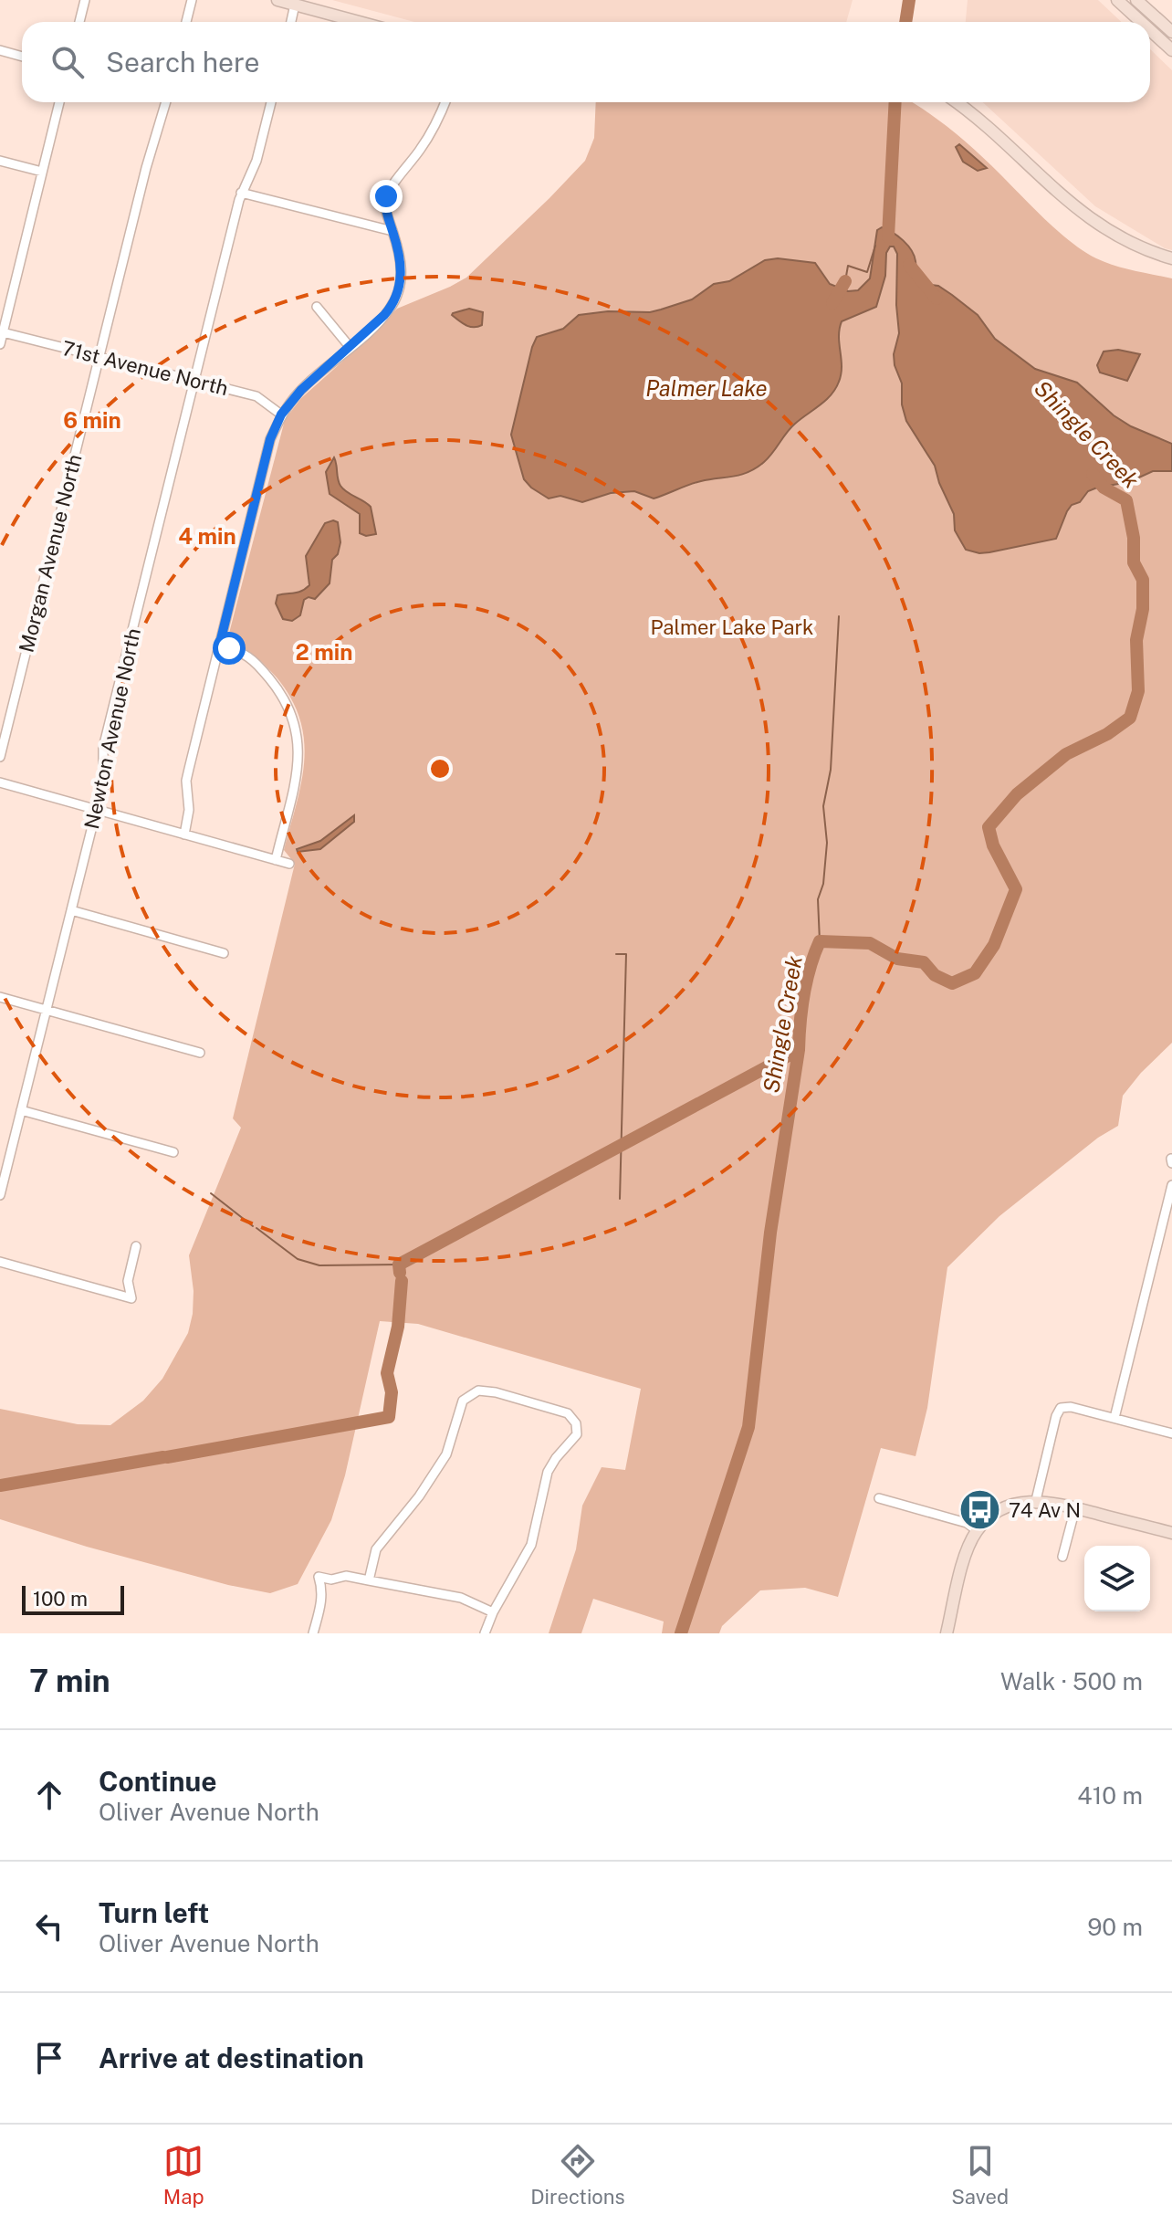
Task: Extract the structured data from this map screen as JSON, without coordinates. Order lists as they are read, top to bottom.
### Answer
{
  "streets": {
    "street": ["71st Avenue North", "Morgan Avenue North", "Newton Avenue North"]
  },
  "crossings": [
    ["71st Avenue North", "Morgan Avenue North"],
    ["71st Avenue North", "Newton Avenue North"]
  ],
  "water": ["Palmer Lake", "Shingle Creek"],
  "parks": ["Palmer Lake Park"],
  "places": {
    "bus stop": ["74 Av N"]
  },
  "scale_bar": "100 m",
  "page": {
    "search": "Search here",
    "scale": "100 m",
    "heading": ["7 min", "Walk · 500 m"],
    "list": [
      ["Continue", "Oliver Avenue North", "410 m"],
      ["Turn left", "Oliver Avenue North", "90 m"],
      "Arrive at destination"
    ],
    "nav": ["Map", "Directions", "Saved"]
  },
  "rings": ["6 min", "4 min", "2 min"]
}
